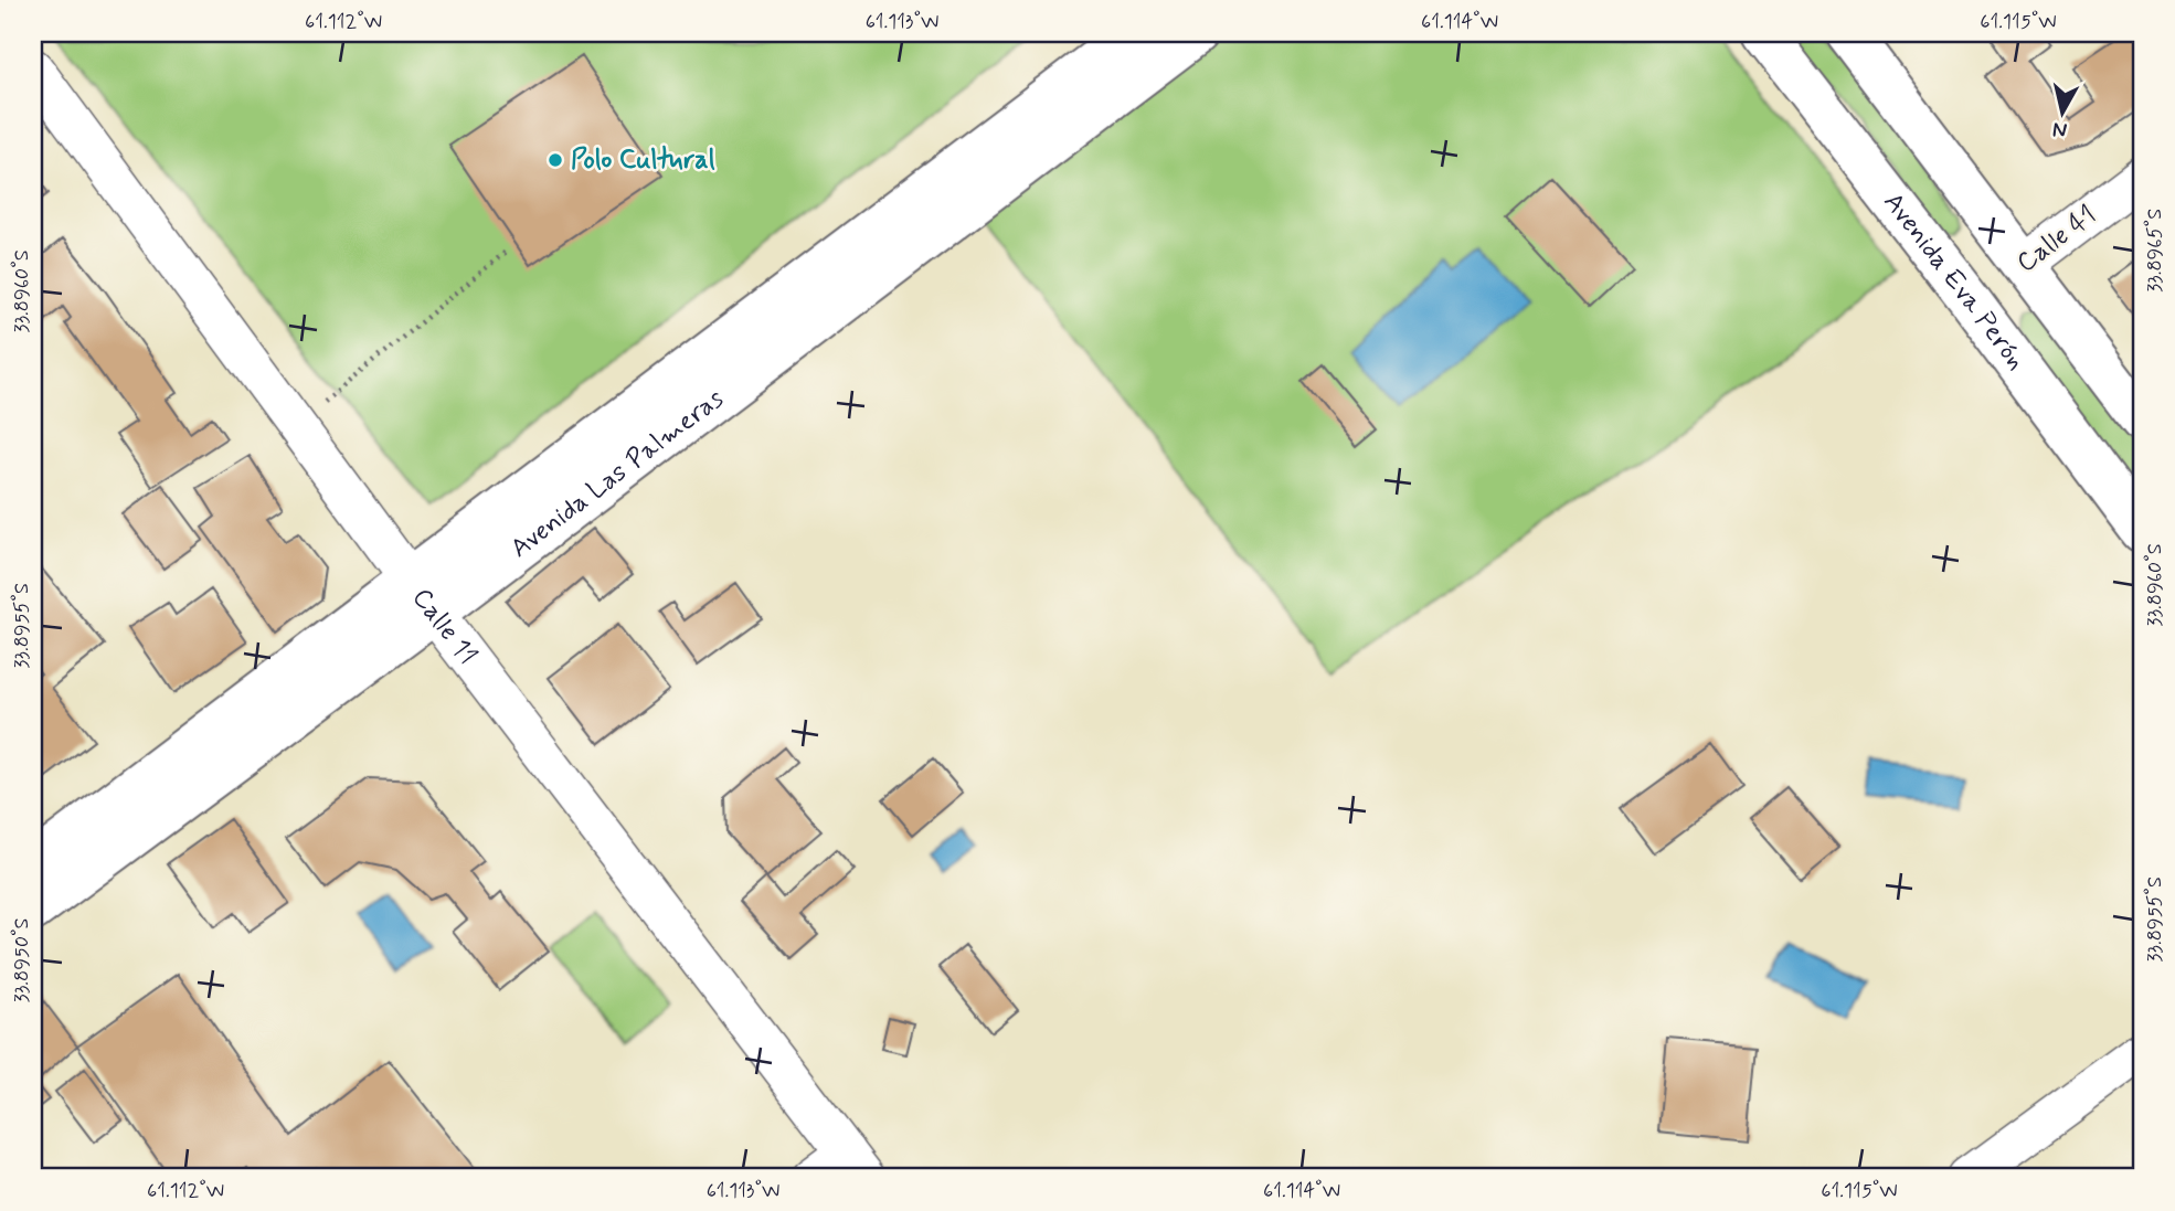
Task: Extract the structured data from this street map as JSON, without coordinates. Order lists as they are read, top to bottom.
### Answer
{
  "streets": {
    "main road": ["Calle 41", "Avenida Eva Perón", "Avenida Las Palmeras"],
    "street": ["Calle 11"]
  },
  "crossings": [
    ["Calle 41", "Avenida Eva Perón"],
    ["Avenida Las Palmeras", "Calle 11"]
  ],
  "places": ["Polo Cultural"],
  "north": "bottom",
  "coordinates": [
    "61.112°W",
    "61.113°W",
    "61.114°W",
    "61.115°W",
    "33.8965°S",
    "33.8960°S",
    "33.8955°S",
    "33.8950°S"
  ]
}
